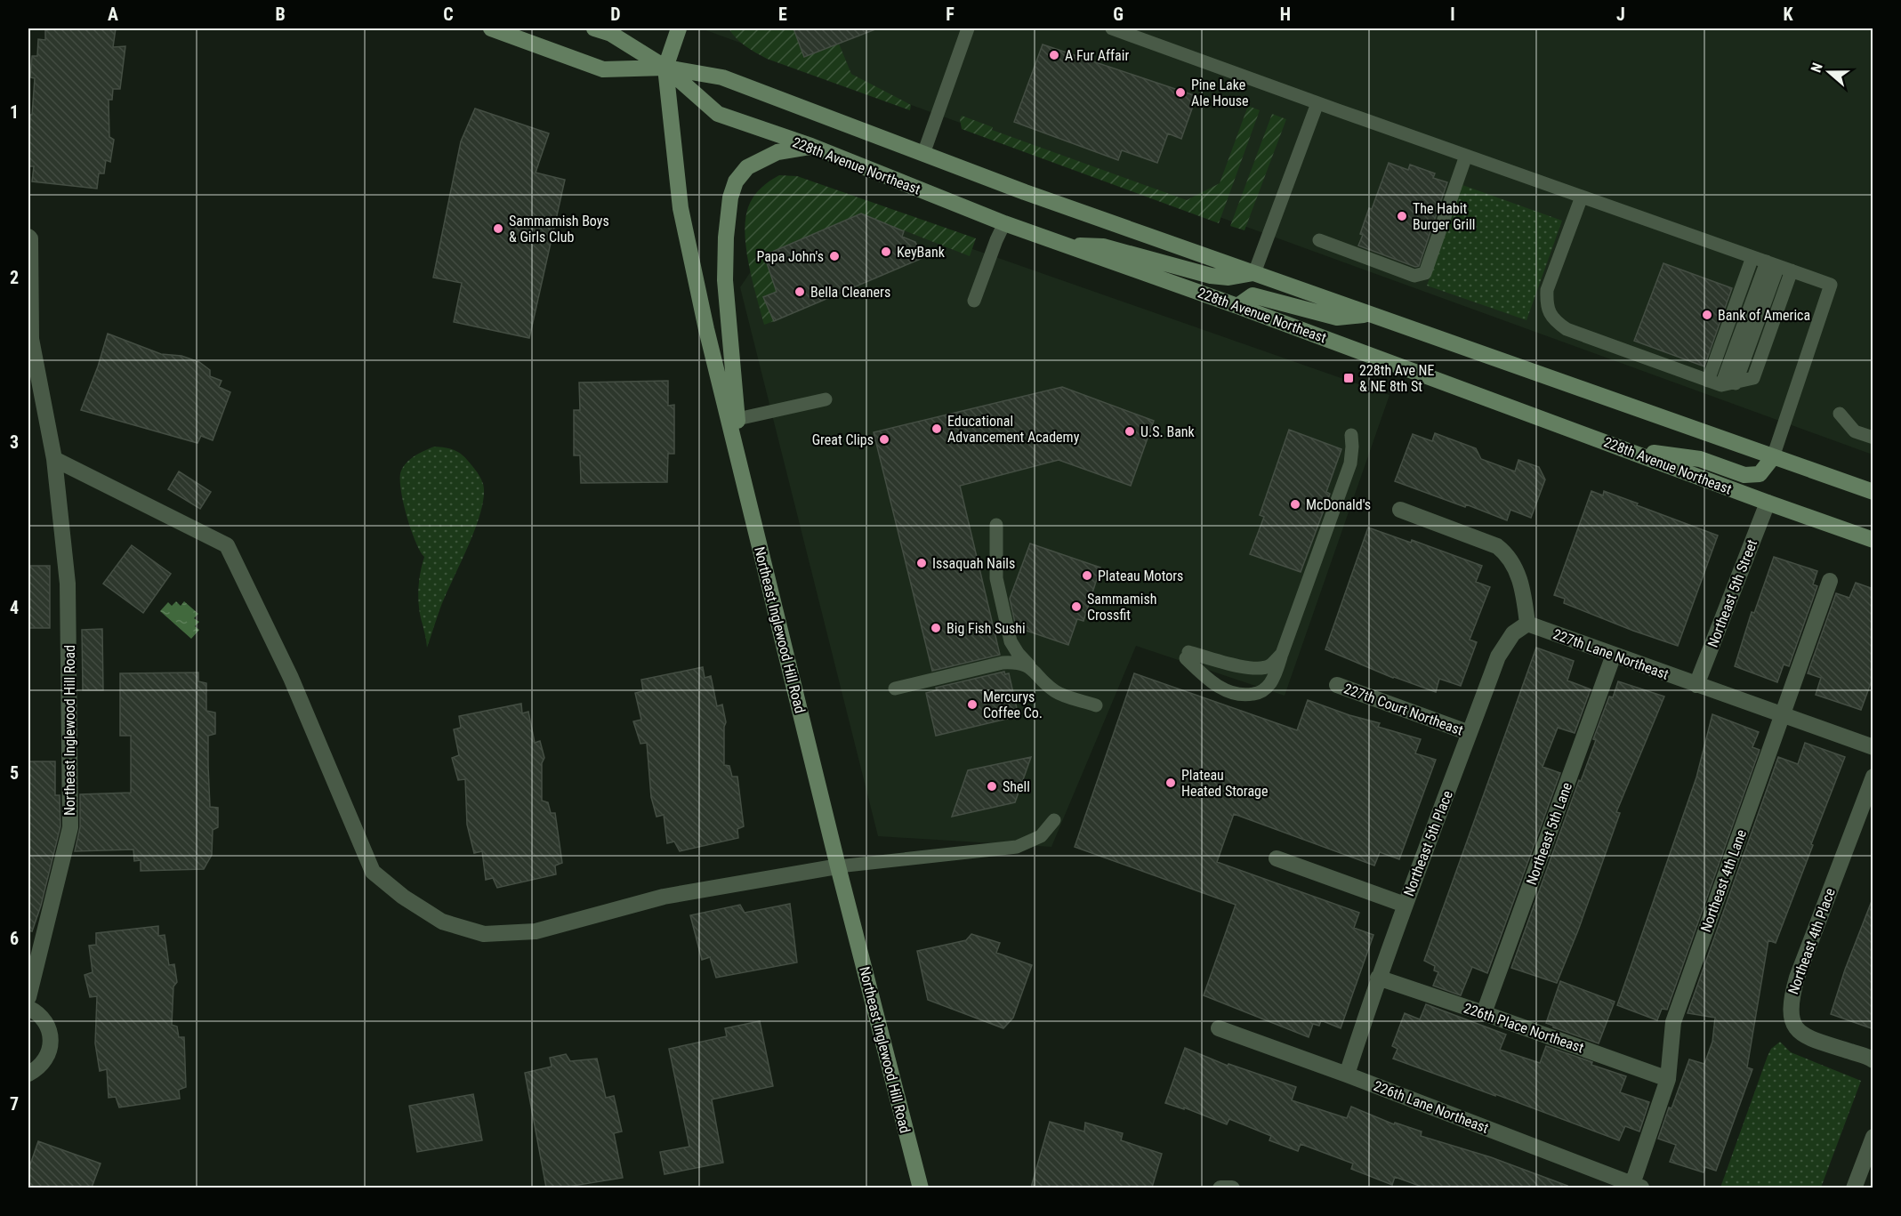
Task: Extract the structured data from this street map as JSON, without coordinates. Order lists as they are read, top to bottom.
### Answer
{
  "streets": {
    "main road": ["228th Avenue Northeast", "Northeast Inglewood Hill Road"],
    "street": [
      "Northeast 5th Street",
      "227th Lane Northeast",
      "227th Court Northeast",
      "Northeast 5th Lane",
      "Northeast 5th Place",
      "Northeast 4th Lane",
      "Northeast 4th Place",
      "226th Place Northeast",
      "226th Lane Northeast"
    ]
  },
  "crossings": [
    ["228th Avenue Northeast", "Northeast 5th Street"],
    ["Northeast 5th Street", "227th Lane Northeast"],
    ["227th Lane Northeast", "Northeast 5th Lane"],
    ["227th Lane Northeast", "Northeast 5th Place"],
    ["227th Lane Northeast", "Northeast 4th Lane"],
    ["227th Court Northeast", "Northeast 5th Place"],
    ["Northeast 5th Lane", "226th Place Northeast"],
    ["Northeast 5th Place", "226th Place Northeast"],
    ["Northeast 5th Place", "226th Lane Northeast"],
    ["Northeast 4th Lane", "226th Place Northeast"],
    ["Northeast 4th Lane", "226th Lane Northeast"]
  ],
  "places": {
    "other": [
      "A Fur Affair",
      "Pine Lake Ale House",
      "The Habit Burger Grill",
      "Sammamish Boys & Girls Club",
      "KeyBank",
      "Papa John's",
      "Bella Cleaners",
      "Bank of America",
      "Educational Advancement Academy",
      "U.S. Bank",
      "Great Clips",
      "McDonald's",
      "Issaquah Nails",
      "Plateau Motors",
      "Sammamish Crossfit",
      "Big Fish Sushi",
      "Mercurys Coffee Co.",
      "Plateau Heated Storage",
      "Shell"
    ],
    "transit": ["228th Ave NE & NE 8th St"]
  },
  "north": "left",
  "grid": {
    "columns": [
      "A",
      "B",
      "C",
      "D",
      "E",
      "F",
      "G",
      "H",
      "I",
      "J",
      "K"
    ],
    "rows": [
      "1",
      "2",
      "3",
      "4",
      "5",
      "6",
      "7"
    ]
  }
}
